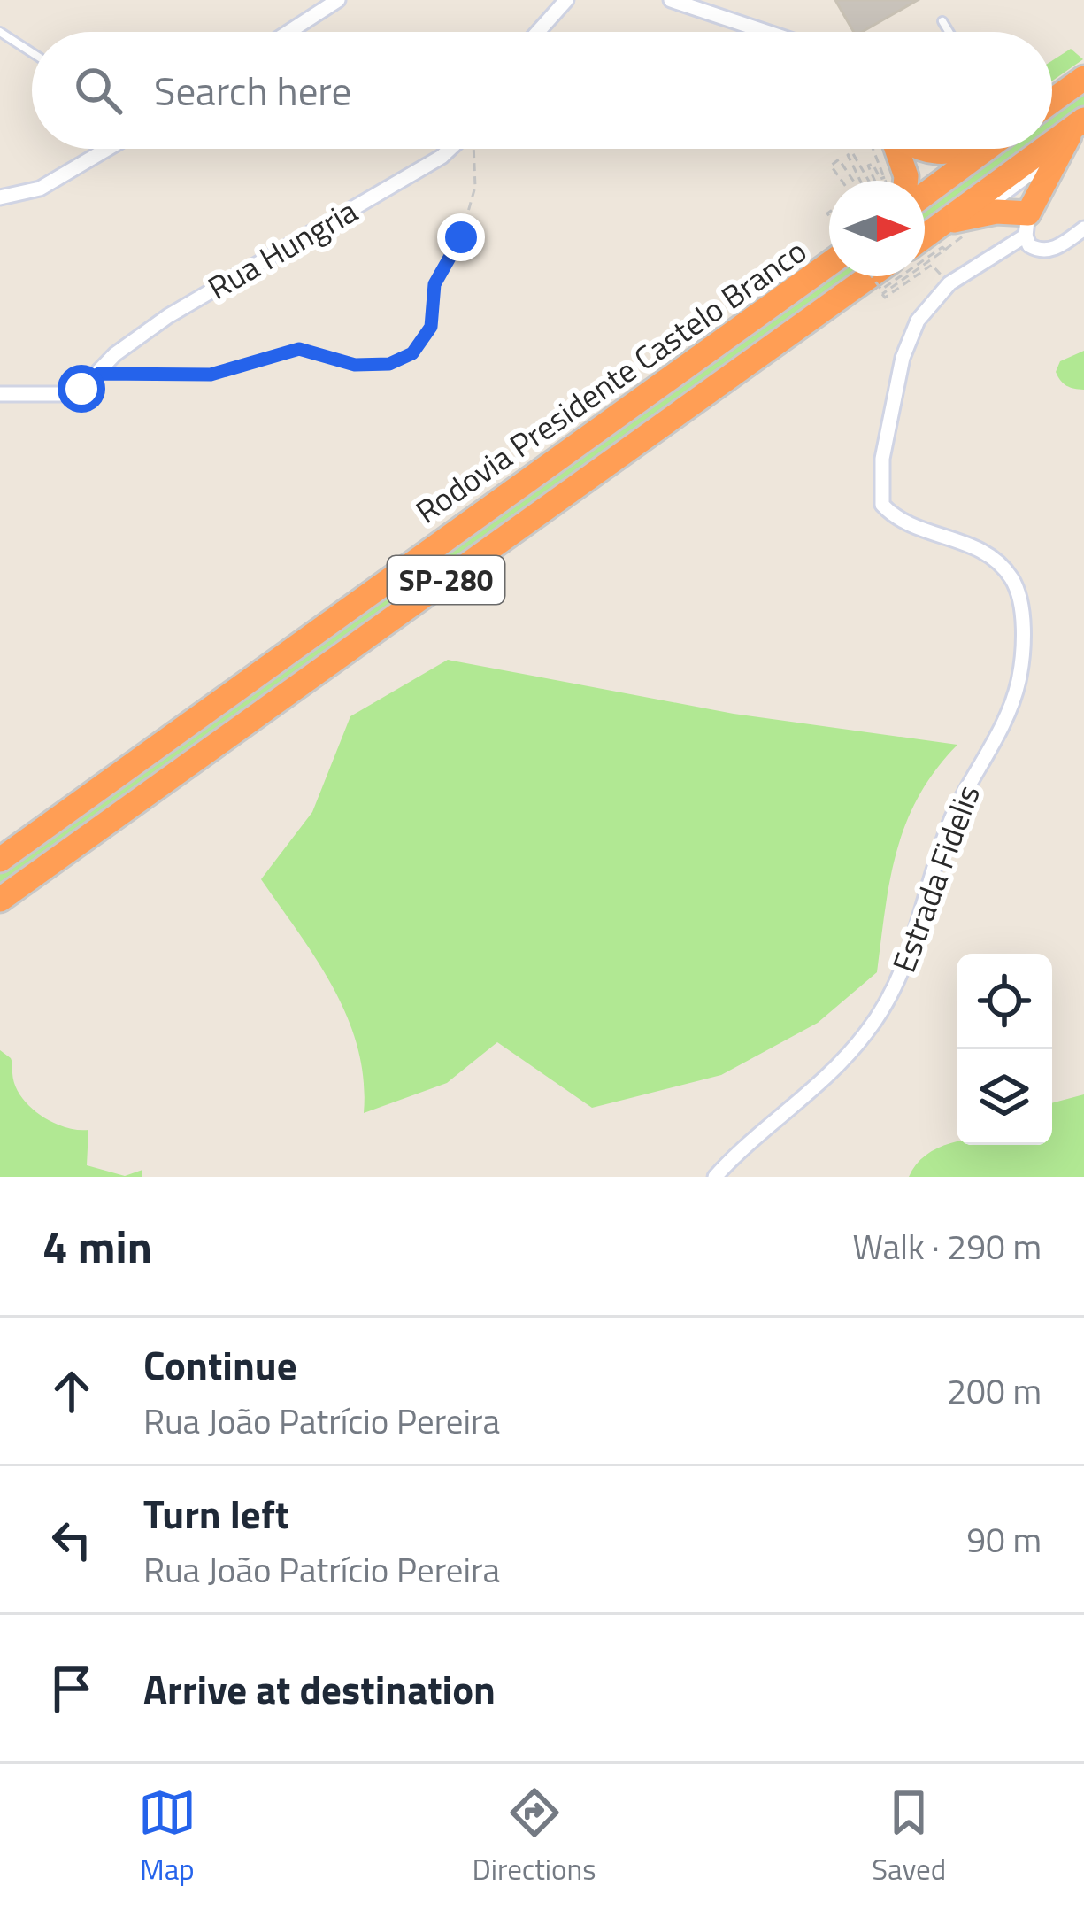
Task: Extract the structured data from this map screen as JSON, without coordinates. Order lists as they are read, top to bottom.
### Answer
{
  "streets": {
    "highway": ["Rodovia Presidente Castelo Branco", "SP-280"],
    "street": ["Rua Hungria", "Estrada Fidelis"]
  },
  "north": "right",
  "page": {
    "search": "Search here",
    "heading": ["4 min", "Walk · 290 m"],
    "list": [
      ["Continue", "Rua João Patrício Pereira", "200 m"],
      ["Turn left", "Rua João Patrício Pereira", "90 m"],
      "Arrive at destination"
    ],
    "nav": ["Map", "Directions", "Saved"]
  }
}
